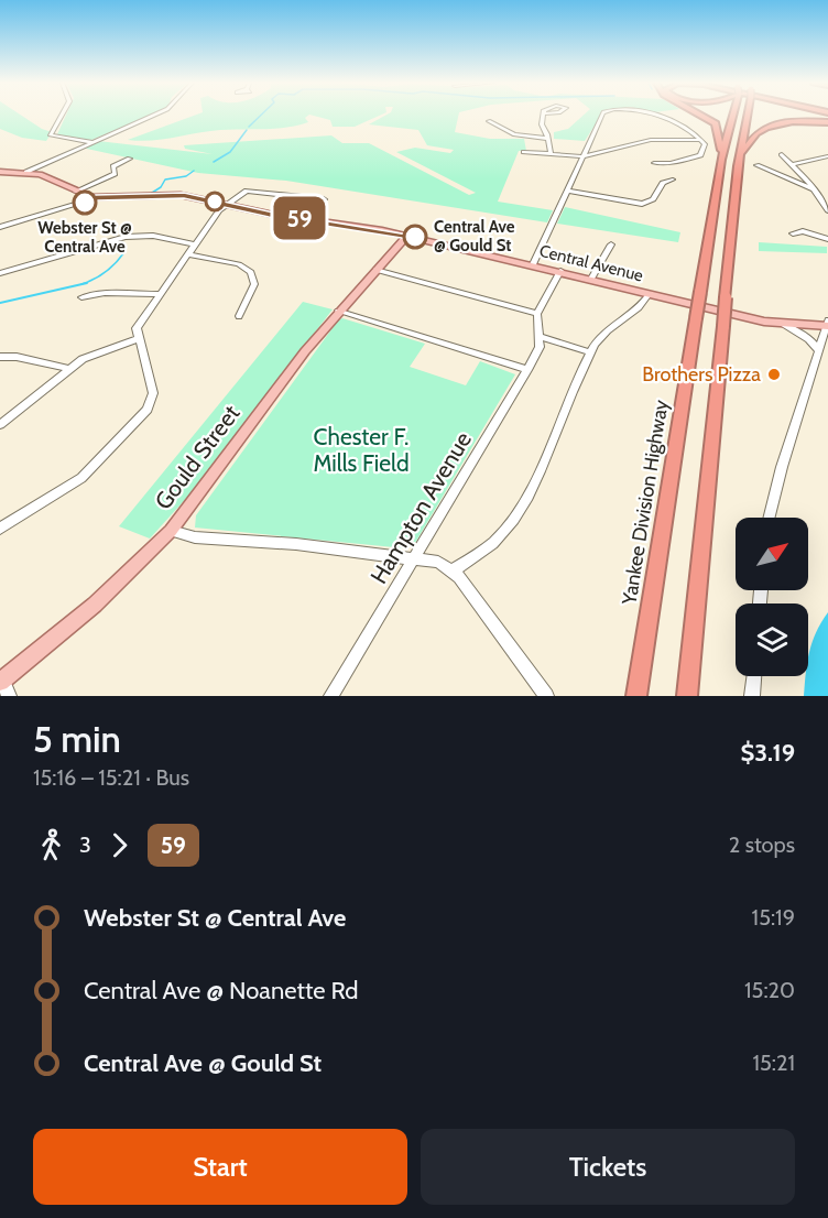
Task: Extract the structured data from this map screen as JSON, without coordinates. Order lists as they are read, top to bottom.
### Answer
{
  "streets": {
    "highway": ["Yankee Division Highway"],
    "main road": ["Central Avenue", "Gould Street"],
    "street": ["Hampton Avenue"]
  },
  "crossings": [
    ["Central Avenue", "Gould Street"]
  ],
  "parks": ["Chester F. Mills Field"],
  "places": ["Webster St @ Central Ave", "Central Ave @ Gould St", "Brothers Pizza"],
  "lines": ["bus line 59"],
  "north": "top right",
  "page": {
    "on_map": "59",
    "heading": ["5 min", "15:16 – 15:21 · Bus", "$3.19"],
    "legs": ["3", "59", "2 stops"],
    "list": [
      {
        "name": "Webster St @ Central Ave",
        "value": "15:19"
      },
      {
        "name": "Central Ave @ Noanette Rd",
        "value": "15:20"
      },
      {
        "name": "Central Ave @ Gould St",
        "value": "15:21"
      }
    ],
    "buttons": ["Start", "Tickets"]
  }
}
